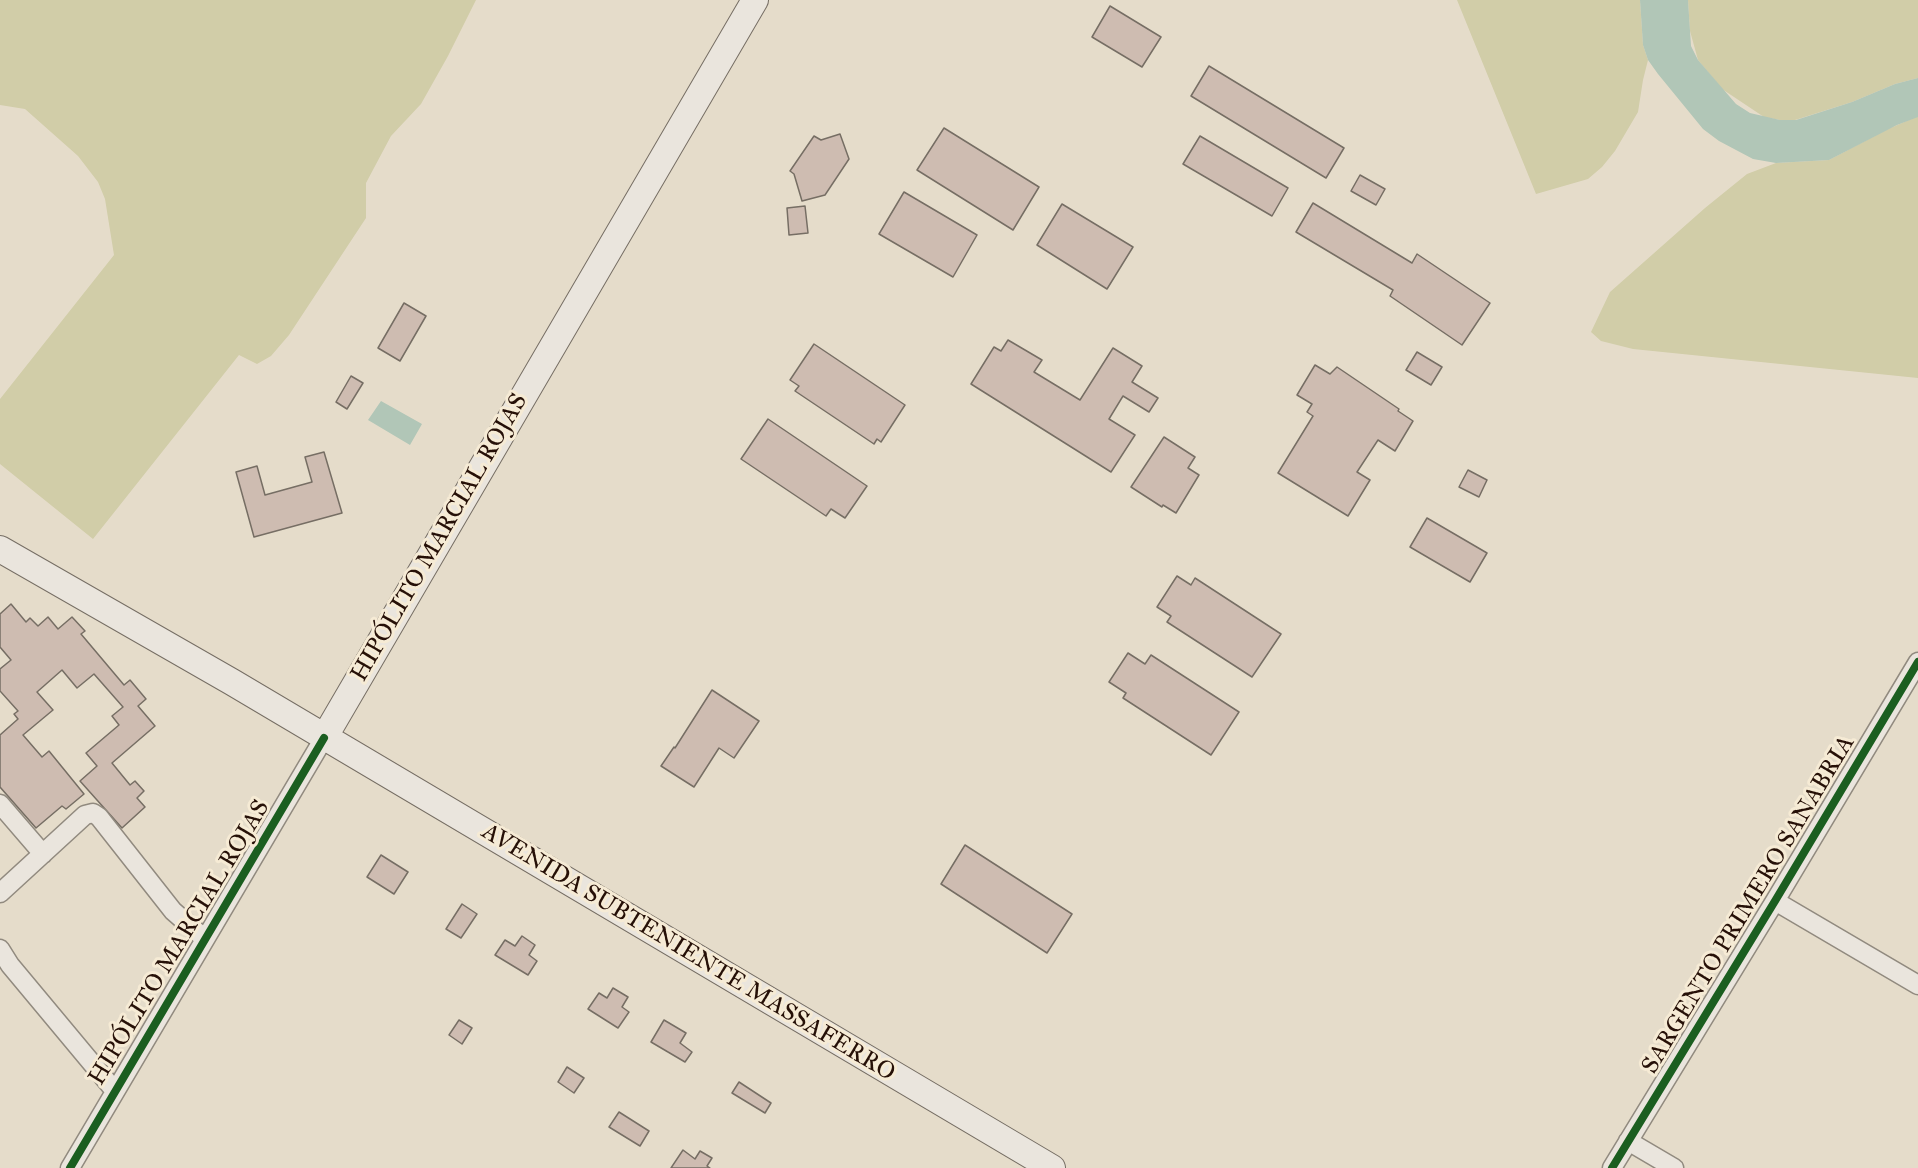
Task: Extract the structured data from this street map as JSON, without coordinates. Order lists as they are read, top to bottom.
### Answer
{
  "streets": {
    "main road": ["HIPÓLITO MARCIAL ROJAS", "AVENIDA SUBTENIENTE MASSAFERRO"],
    "street": ["SARGENTO PRIMERO SANABRIA"]
  },
  "crossings": [
    ["HIPÓLITO MARCIAL ROJAS", "AVENIDA SUBTENIENTE MASSAFERRO"]
  ]
}
